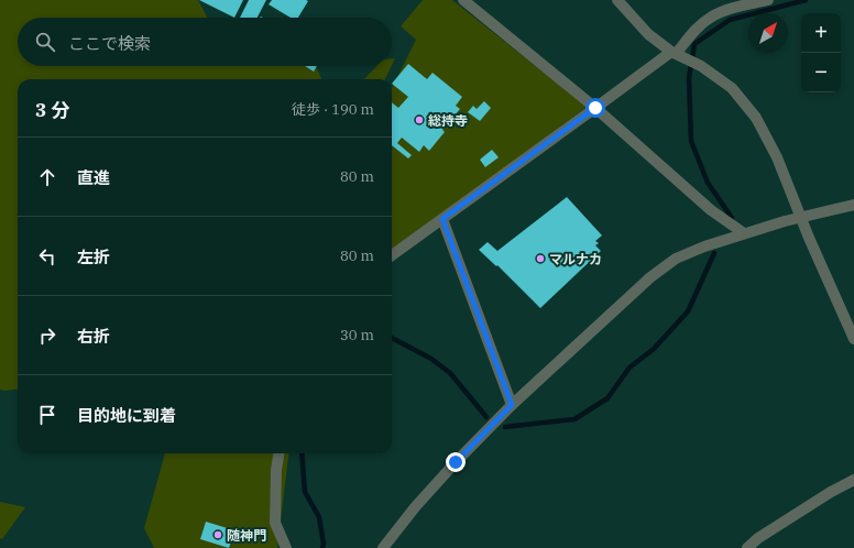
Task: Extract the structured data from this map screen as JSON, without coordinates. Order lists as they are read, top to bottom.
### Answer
{
  "places": ["総持寺", "マルナカ", "随神門"],
  "north": "top right",
  "page": {
    "map_buttons": ["+", "−"],
    "search": "ここで検索",
    "heading": ["3 分", "徒歩 · 190 m"],
    "list": [
      ["直進", "80 m"],
      ["左折", "80 m"],
      ["右折", "30 m"],
      "目的地に到着"
    ]
  }
}
